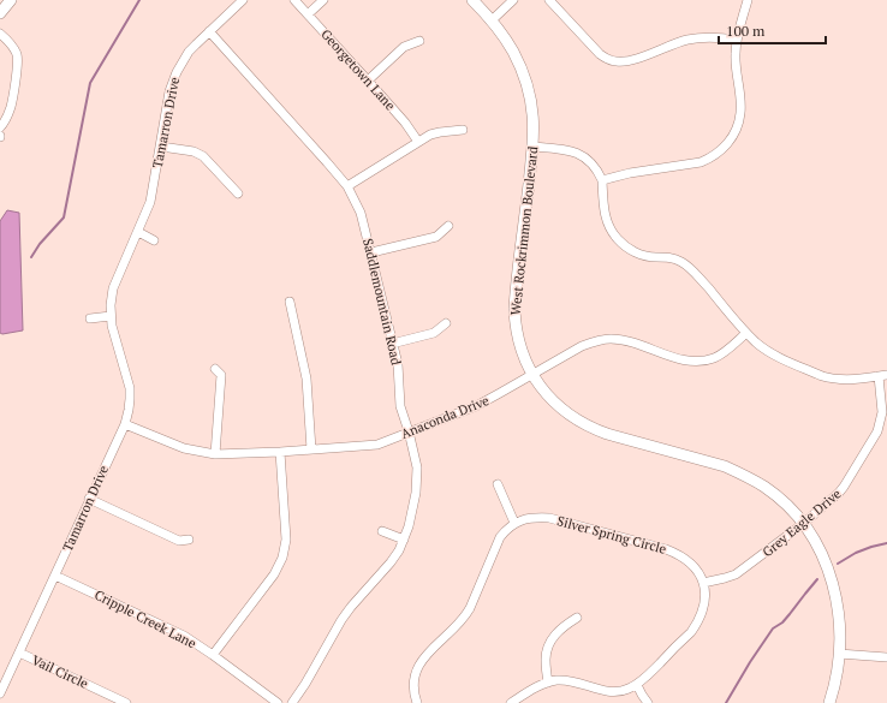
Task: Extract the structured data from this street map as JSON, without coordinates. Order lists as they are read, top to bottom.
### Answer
{
  "streets": {
    "main road": ["West Rockrimmon Boulevard"],
    "street": [
      "Georgetown Lane",
      "Tamarron Drive",
      "Saddlemountain Road",
      "Anaconda Drive",
      "Grey Eagle Drive",
      "Silver Spring Circle",
      "Cripple Creek Lane",
      "Vail Circle"
    ]
  },
  "crossings": [
    ["Tamarron Drive", "Saddlemountain Road"],
    ["Tamarron Drive", "Anaconda Drive"],
    ["Tamarron Drive", "Cripple Creek Lane"],
    ["Tamarron Drive", "Vail Circle"],
    ["West Rockrimmon Boulevard", "Anaconda Drive"],
    ["West Rockrimmon Boulevard", "Grey Eagle Drive"],
    ["Saddlemountain Road", "Anaconda Drive"],
    ["Grey Eagle Drive", "Silver Spring Circle"]
  ],
  "scale_bar": "100 m"
}
